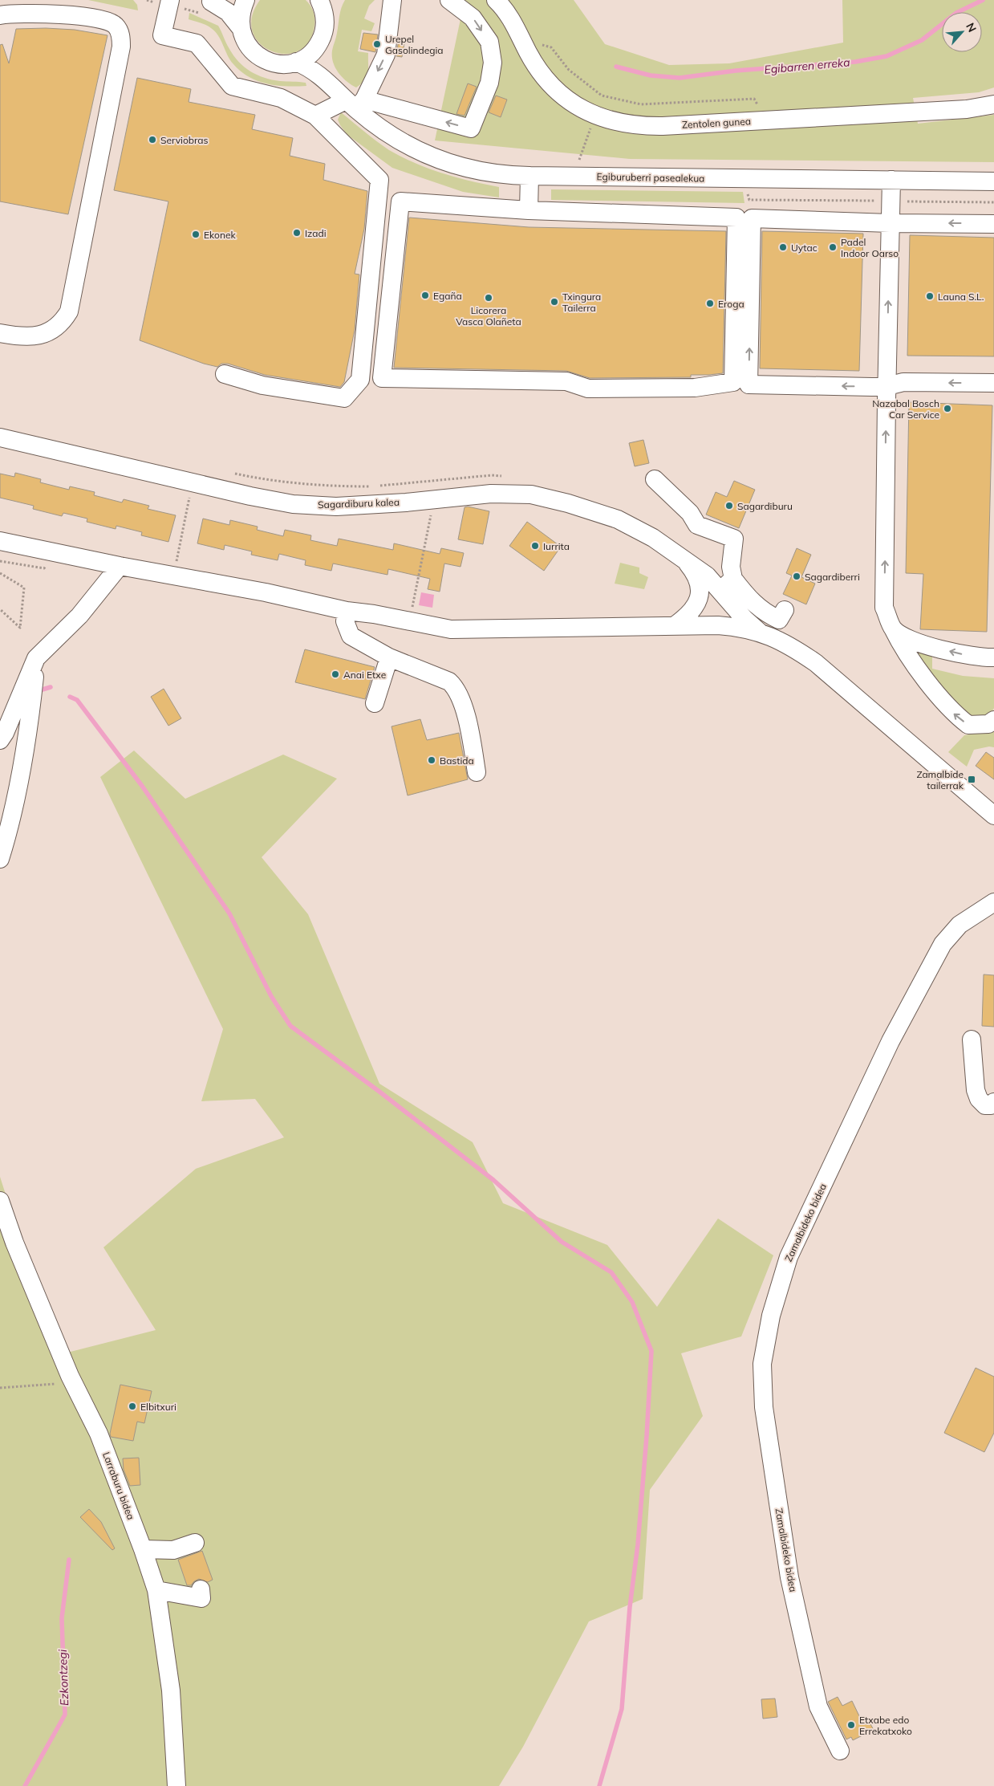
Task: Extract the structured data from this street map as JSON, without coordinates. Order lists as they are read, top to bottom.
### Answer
{
  "streets": {
    "street": [
      "Zentolen gunea",
      "Egiburuberri pasealekua",
      "Sagardiburu kalea",
      "Zamalbideko bidea",
      "Larraburu bidea"
    ]
  },
  "water": ["Egibarren erreka", "Ezkontzegi"],
  "places": {
    "other": [
      "Urepel Gasolindegia",
      "Serviobras",
      "Izadi",
      "Ekonek",
      "Uytac",
      "Padel Indoor Oarso",
      "Egaña",
      "Launa S.L.",
      "Licorera Vasca Olañeta",
      "Txingura Tailerra",
      "Eroga",
      "Nazabal Bosch Car Service",
      "Sagardiburu",
      "Iurrita",
      "Sagardiberri",
      "Anai Etxe",
      "Bastida",
      "Elbitxuri",
      "Etxabe edo Errekatxoko"
    ],
    "transit": ["Zamalbide tailerrak"]
  },
  "north": "top right"
}
